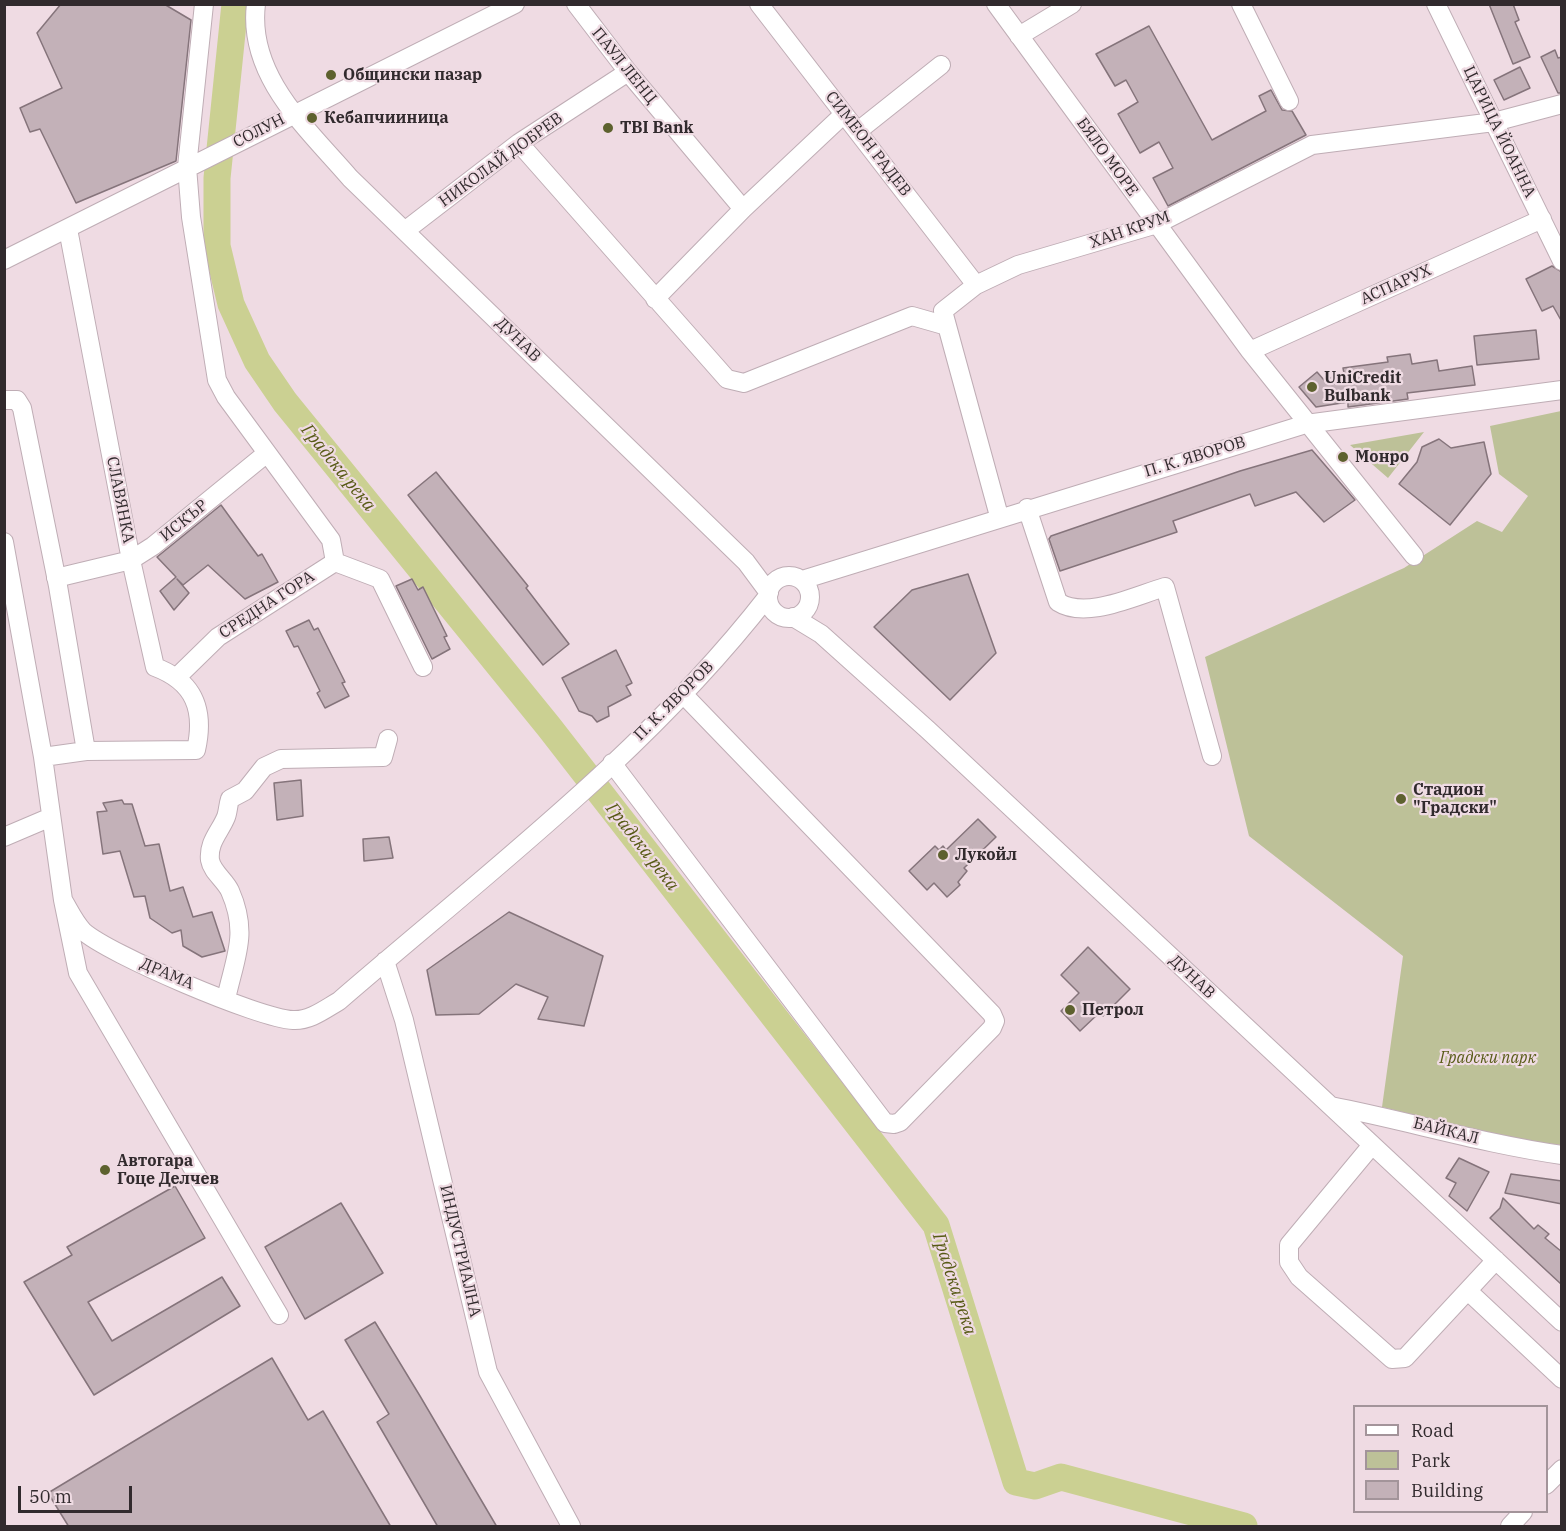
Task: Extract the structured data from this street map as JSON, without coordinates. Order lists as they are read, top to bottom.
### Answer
{
  "streets": {
    "street": [
      "ПАУЛ ЛЕНЦ",
      "СОЛУН",
      "ЦАРИЦА ЙОАННА",
      "СИМЕОН РАДЕВ",
      "БЯЛО МОРЕ",
      "НИКОЛАЙ ДОБРЕВ",
      "ХАН КРУМ",
      "АСПАРУХ",
      "ДУНАВ",
      "П. К. ЯВОРОВ",
      "СЛАВЯНКА",
      "ИСКЪР",
      "СРЕДНА ГОРА",
      "ДРАМА",
      "БАЙКАЛ",
      "ИНДУСТРИАЛНА"
    ]
  },
  "crossings": [
    ["ПАУЛ ЛЕНЦ", "НИКОЛАЙ ДОБРЕВ"],
    ["СОЛУН", "ДУНАВ"],
    ["СОЛУН", "СЛАВЯНКА"],
    ["ЦАРИЦА ЙОАННА", "ХАН КРУМ"],
    ["ЦАРИЦА ЙОАННА", "АСПАРУХ"],
    ["СИМЕОН РАДЕВ", "ХАН КРУМ"],
    ["БЯЛО МОРЕ", "ХАН КРУМ"],
    ["БЯЛО МОРЕ", "АСПАРУХ"],
    ["БЯЛО МОРЕ", "П. К. ЯВОРОВ"],
    ["НИКОЛАЙ ДОБРЕВ", "ДУНАВ"],
    ["ДУНАВ", "П. К. ЯВОРОВ"],
    ["ДУНАВ", "БАЙКАЛ"],
    ["П. К. ЯВОРОВ", "ДРАМА"],
    ["СЛАВЯНКА", "ИСКЪР"],
    ["СЛАВЯНКА", "СРЕДНА ГОРА"],
    ["ДРАМА", "ИНДУСТРИАЛНА"]
  ],
  "water": ["Градска река"],
  "parks": ["Градски парк"],
  "places": [
    "Общински пазар",
    "Кебапчииница",
    "TBI Bank",
    "UniCredit Bulbank",
    "Монро",
    "Стадион \"Градски\"",
    "Лукойл",
    "Петрол",
    "Автогара Гоце Делчев"
  ],
  "legend": ["Road", "Park", "Building"],
  "scale_bar": "50 m"
}
